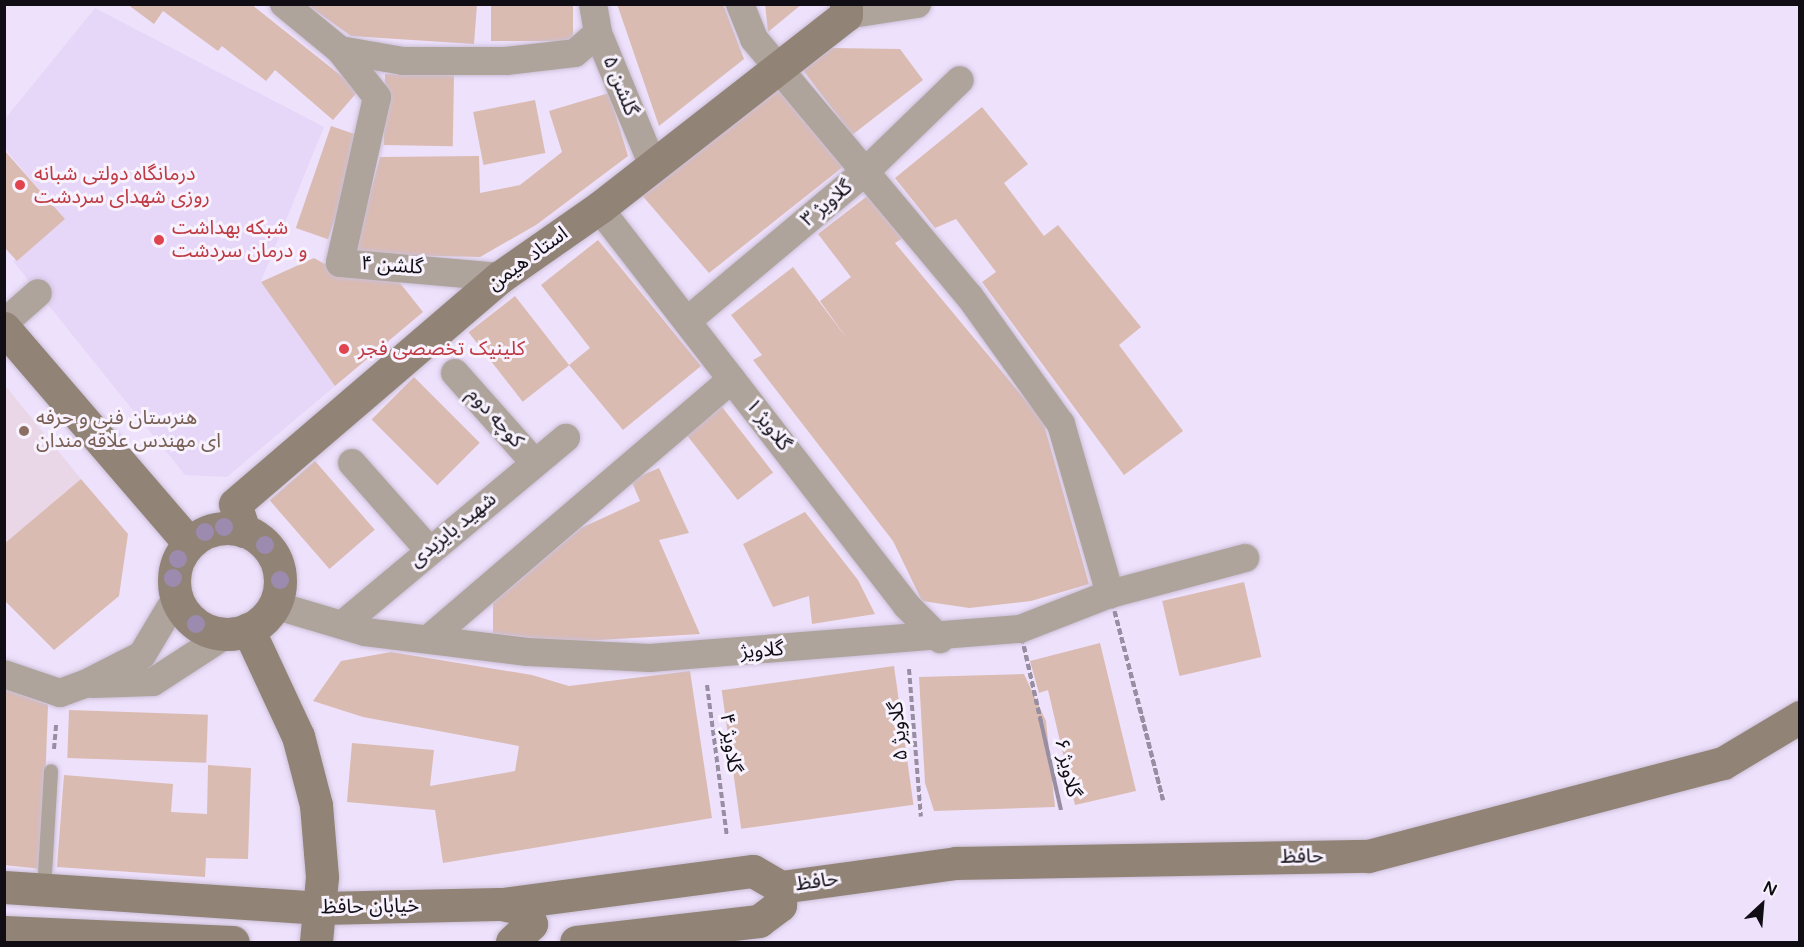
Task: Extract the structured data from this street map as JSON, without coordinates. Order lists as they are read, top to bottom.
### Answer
{
  "streets": {
    "main road": ["استاد هیمن", "حافظ", "خیابان حافظ"],
    "street": [
      "گلشن ۵",
      "گلاویژ ۳",
      "گلشن ۴",
      "کوچه دوم",
      "گلاویژ ۱",
      "شهید بایزیدی",
      "گلاویژ"
    ],
    "path": ["گلاویژ ۵", "گلاویژ ۴", "گلاویژ ۶"]
  },
  "crossings": [
    ["گلشن ۵", "استاد هیمن"],
    ["گلاویژ ۳", "گلاویژ ۱"],
    ["استاد هیمن", "گلشن ۴"],
    ["استاد هیمن", "گلاویژ ۱"],
    ["استاد هیمن", "گلاویژ"],
    ["کوچه دوم", "شهید بایزیدی"],
    ["گلاویژ ۱", "گلاویژ"],
    ["شهید بایزیدی", "گلاویژ"],
    ["گلاویژ", "گلاویژ ۵"],
    ["گلاویژ", "گلاویژ ۴"],
    ["گلاویژ", "گلاویژ ۶"],
    ["حافظ", "خیابان حافظ"]
  ],
  "places": [
    "درمانگاه دولتی شبانه روزی شهدای سردشت",
    "شبکه بهداشت و درمان سردشت",
    "کلینیک تخصصی فجر",
    "هنرستان فنی و حرفه ای مهندس علاقه مندان"
  ],
  "north": "top right"
}
